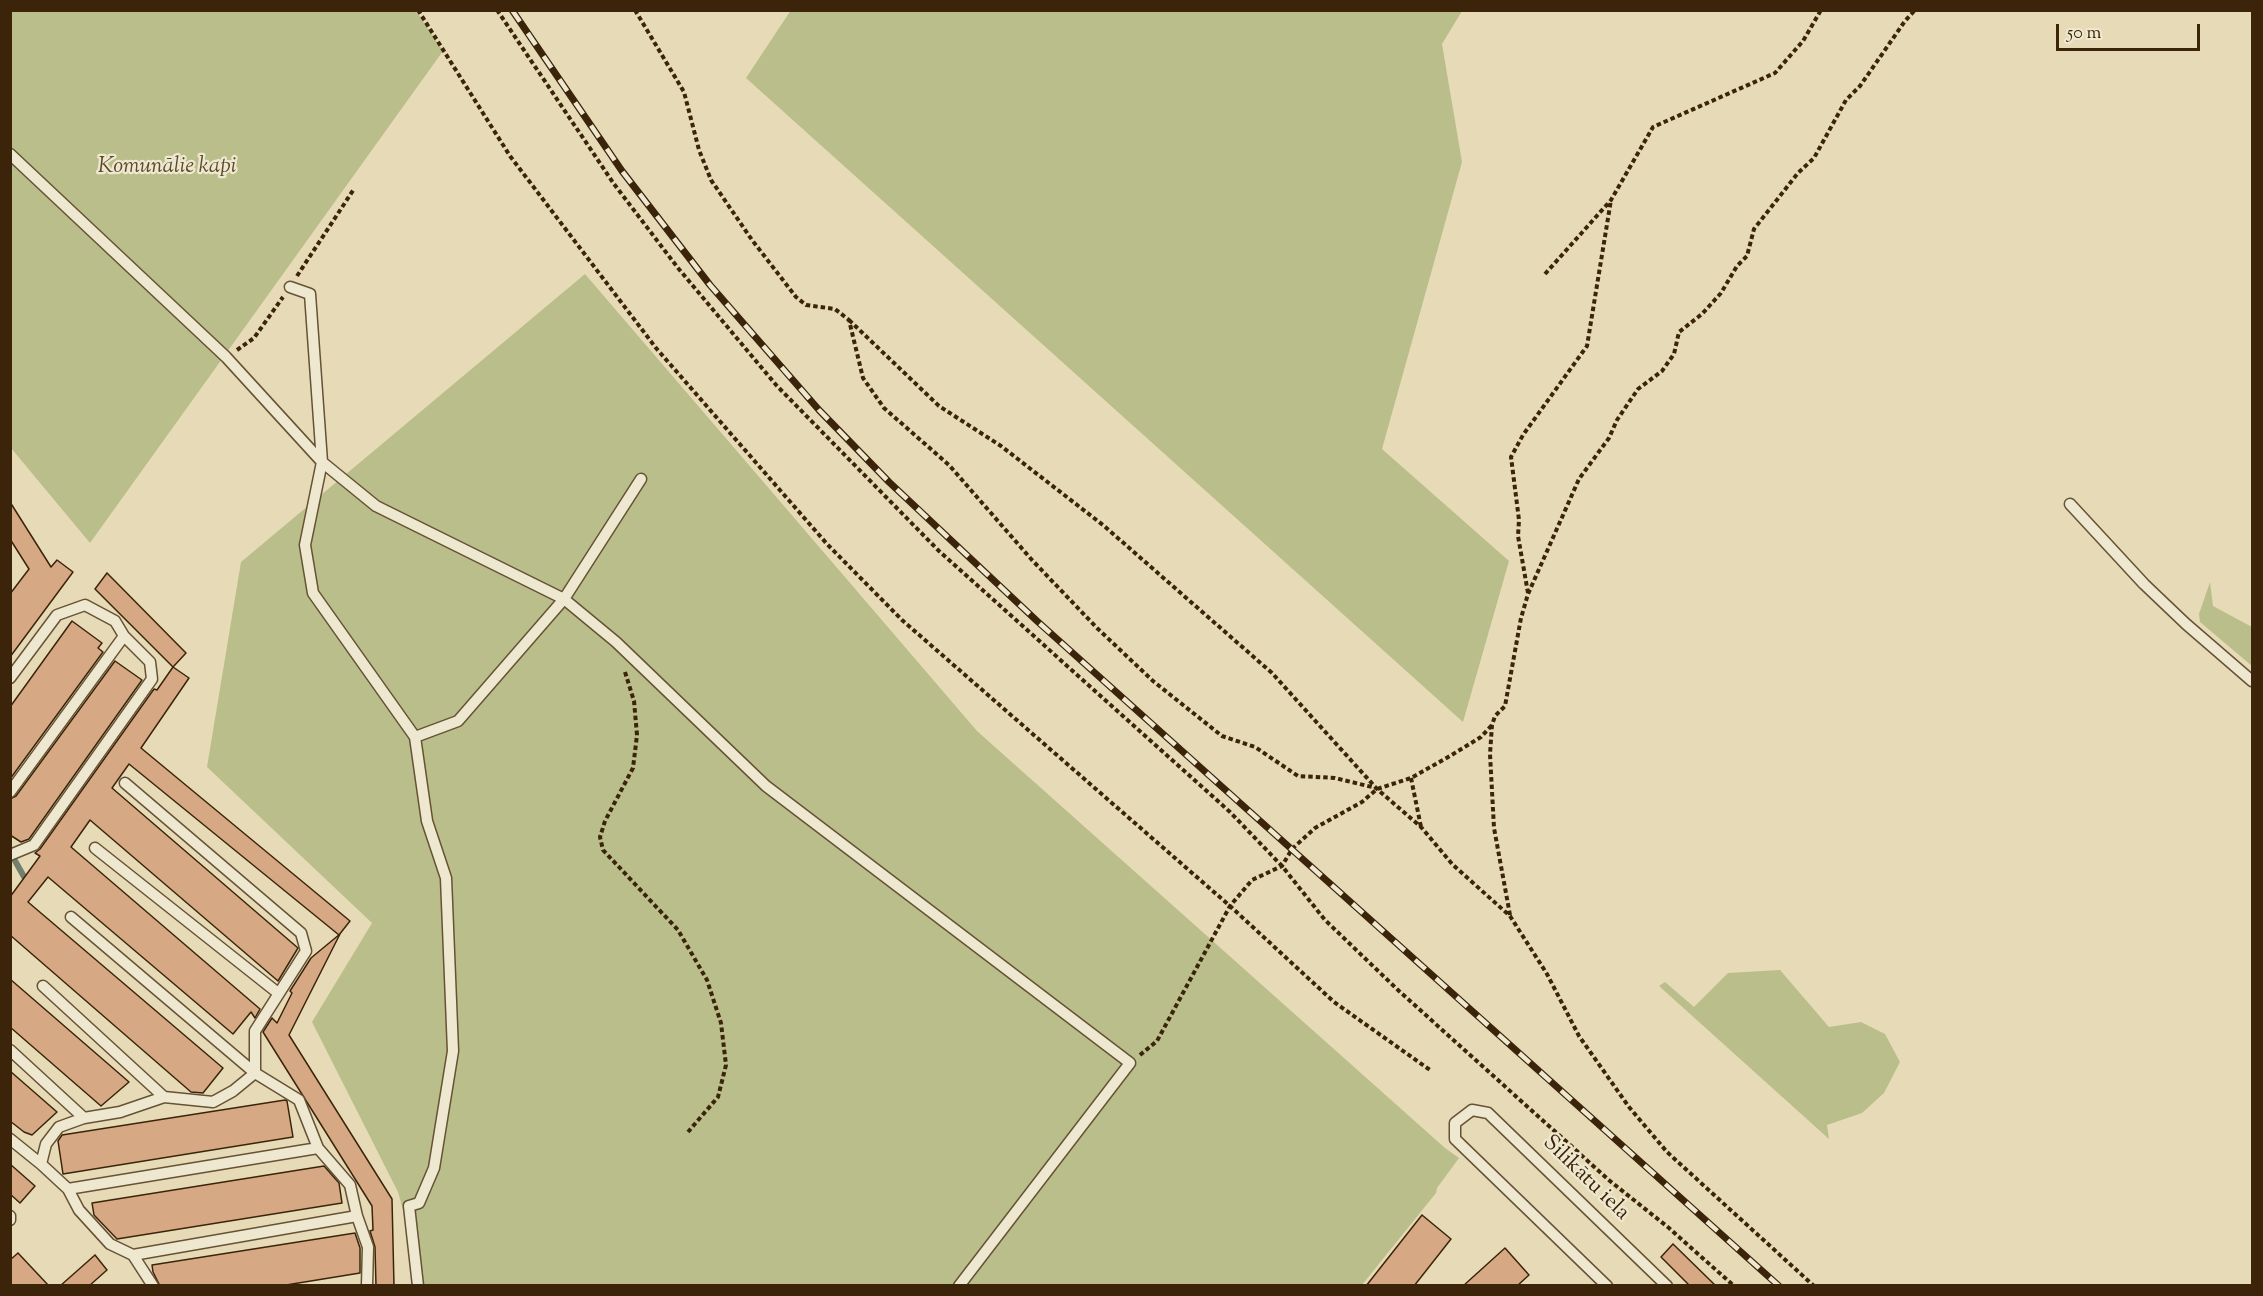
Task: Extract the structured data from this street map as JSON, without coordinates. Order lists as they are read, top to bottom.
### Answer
{
  "streets": {
    "lane": ["Silikātu iela"]
  },
  "parks": ["Komunālie kapi"],
  "scale_bar": "50 m"
}
